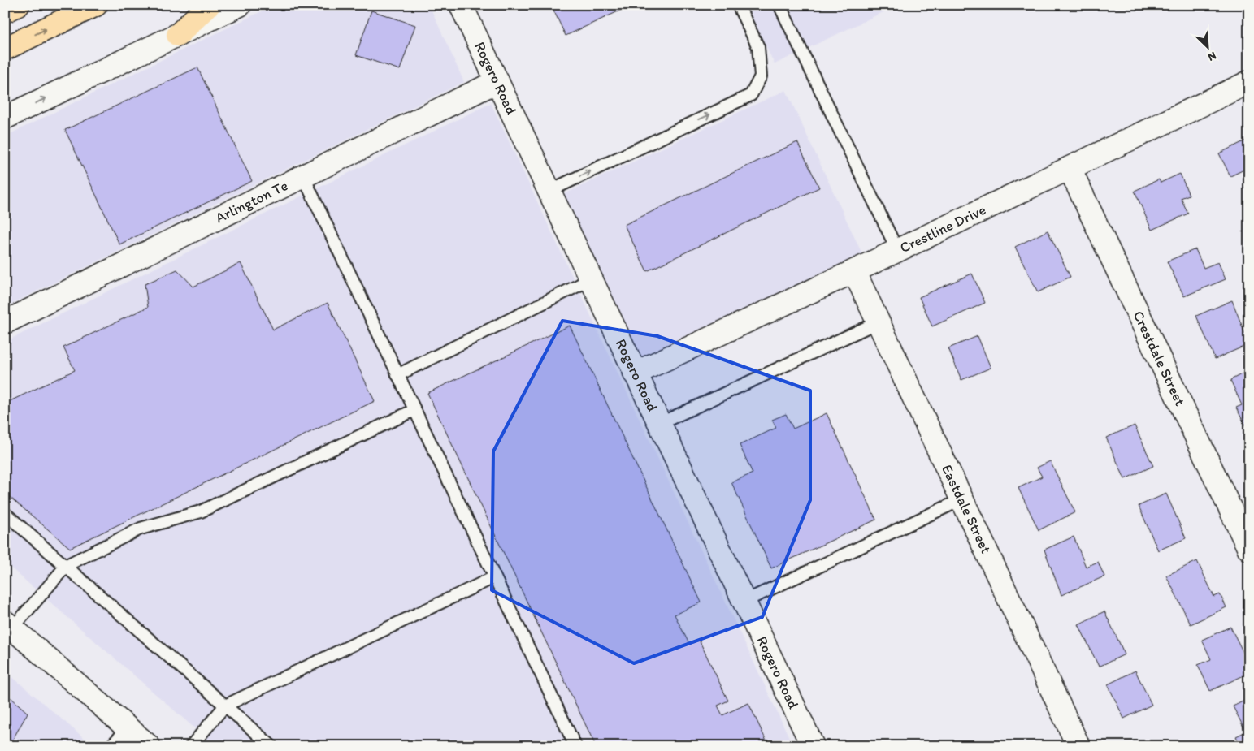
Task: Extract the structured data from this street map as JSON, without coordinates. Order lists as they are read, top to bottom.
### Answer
{
  "streets": {
    "street": [
      "Rogero Road",
      "Arlington Te",
      "Crestline Drive",
      "Crestdale Street",
      "Eastdale Street"
    ]
  },
  "crossings": [
    ["Rogero Road", "Arlington Te"],
    ["Rogero Road", "Crestline Drive"],
    ["Crestline Drive", "Crestdale Street"],
    ["Crestline Drive", "Eastdale Street"]
  ],
  "north": "bottom right"
}
